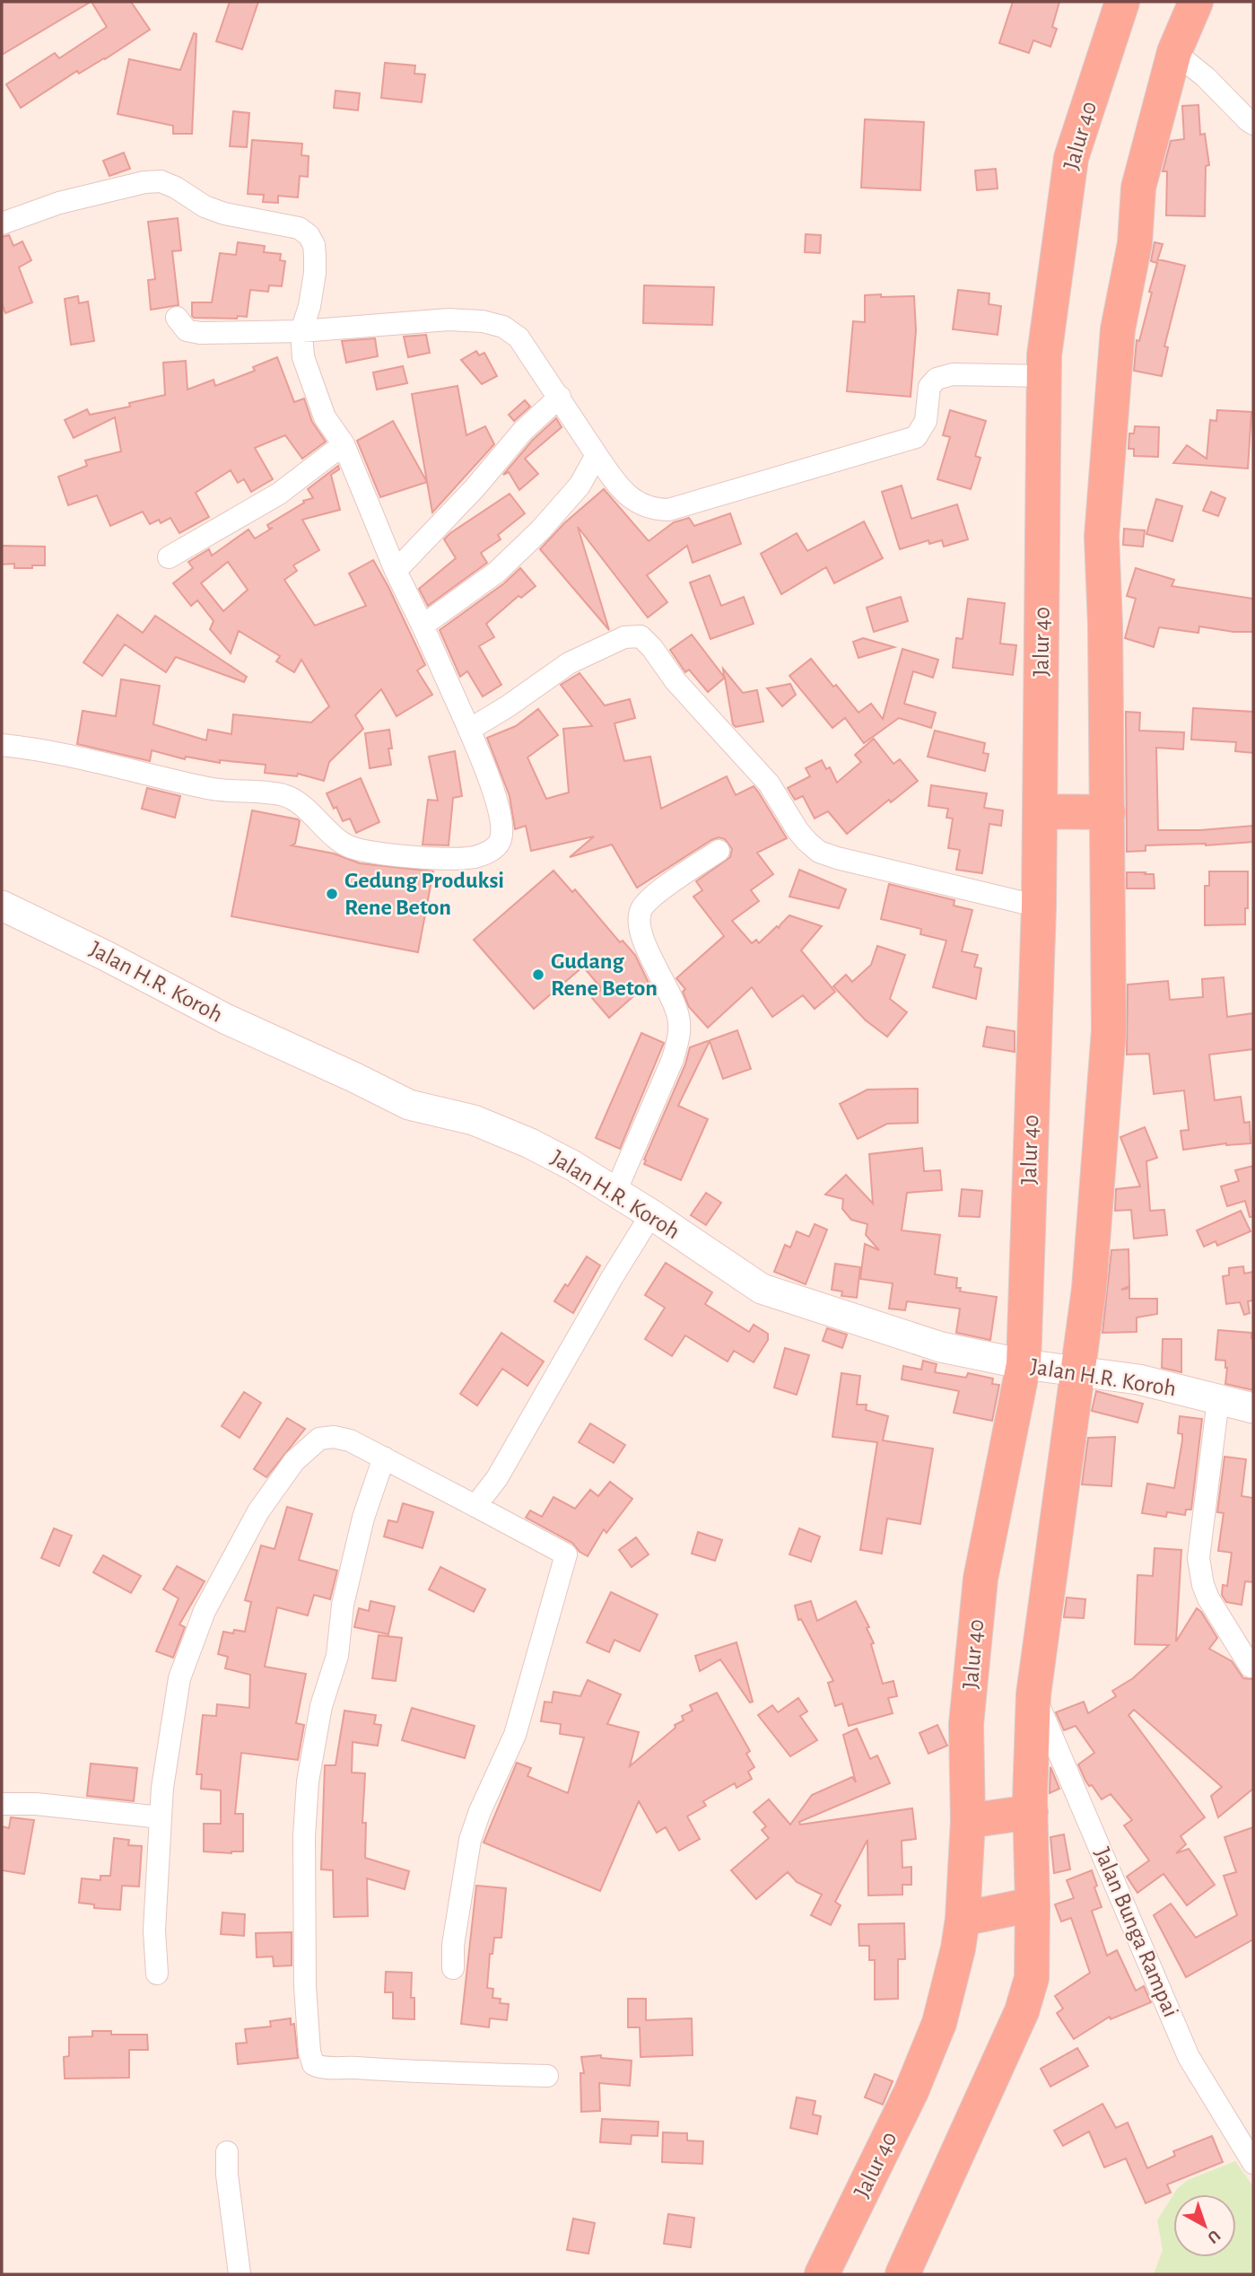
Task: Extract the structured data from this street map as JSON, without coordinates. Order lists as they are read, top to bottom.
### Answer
{
  "streets": {
    "highway": ["Jalur 40"],
    "main road": ["Jalan H.R. Koroh"],
    "street": ["Jalan Bunga Rampai"]
  },
  "crossings": [
    ["Jalur 40", "Jalan H.R. Koroh"]
  ],
  "places": ["Gedung Produksi Rene Beton", "Gudang Rene Beton"],
  "north": "bottom right"
}
